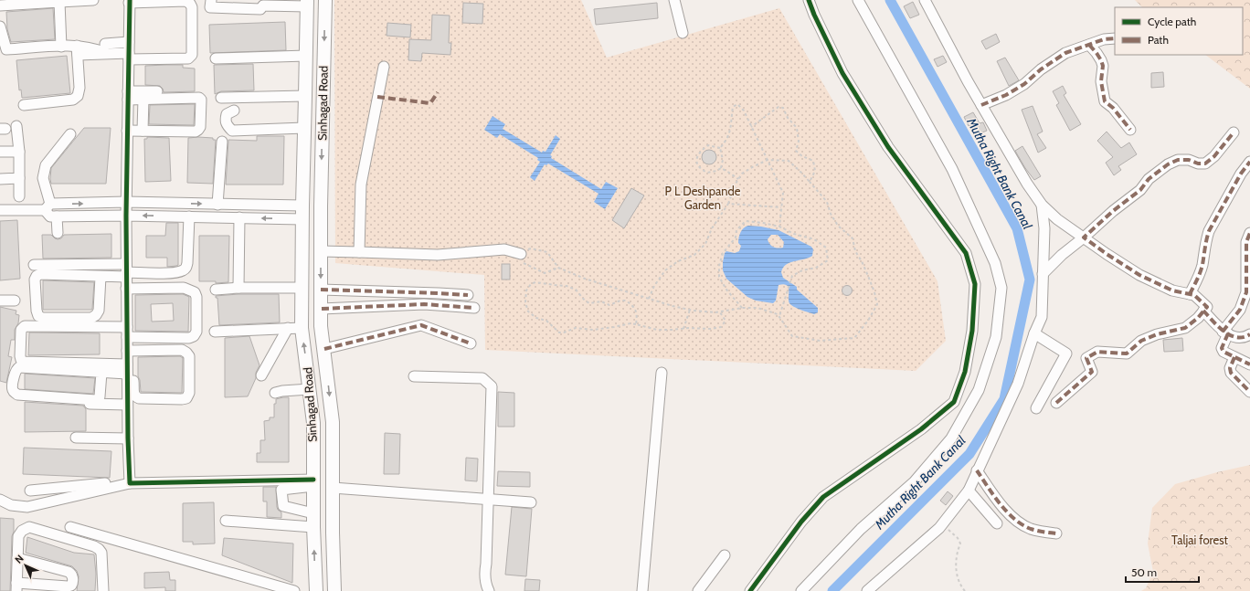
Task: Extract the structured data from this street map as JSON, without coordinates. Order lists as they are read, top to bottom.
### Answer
{
  "streets": {
    "main road": ["Sinhagad Road"]
  },
  "water": ["Mutha Right Bank Canal"],
  "parks": ["P L Deshpande Garden", "Taljai forest"],
  "legend": ["Cycle path", "Path"],
  "scale_bar": "50 m",
  "north": "top left"
}
